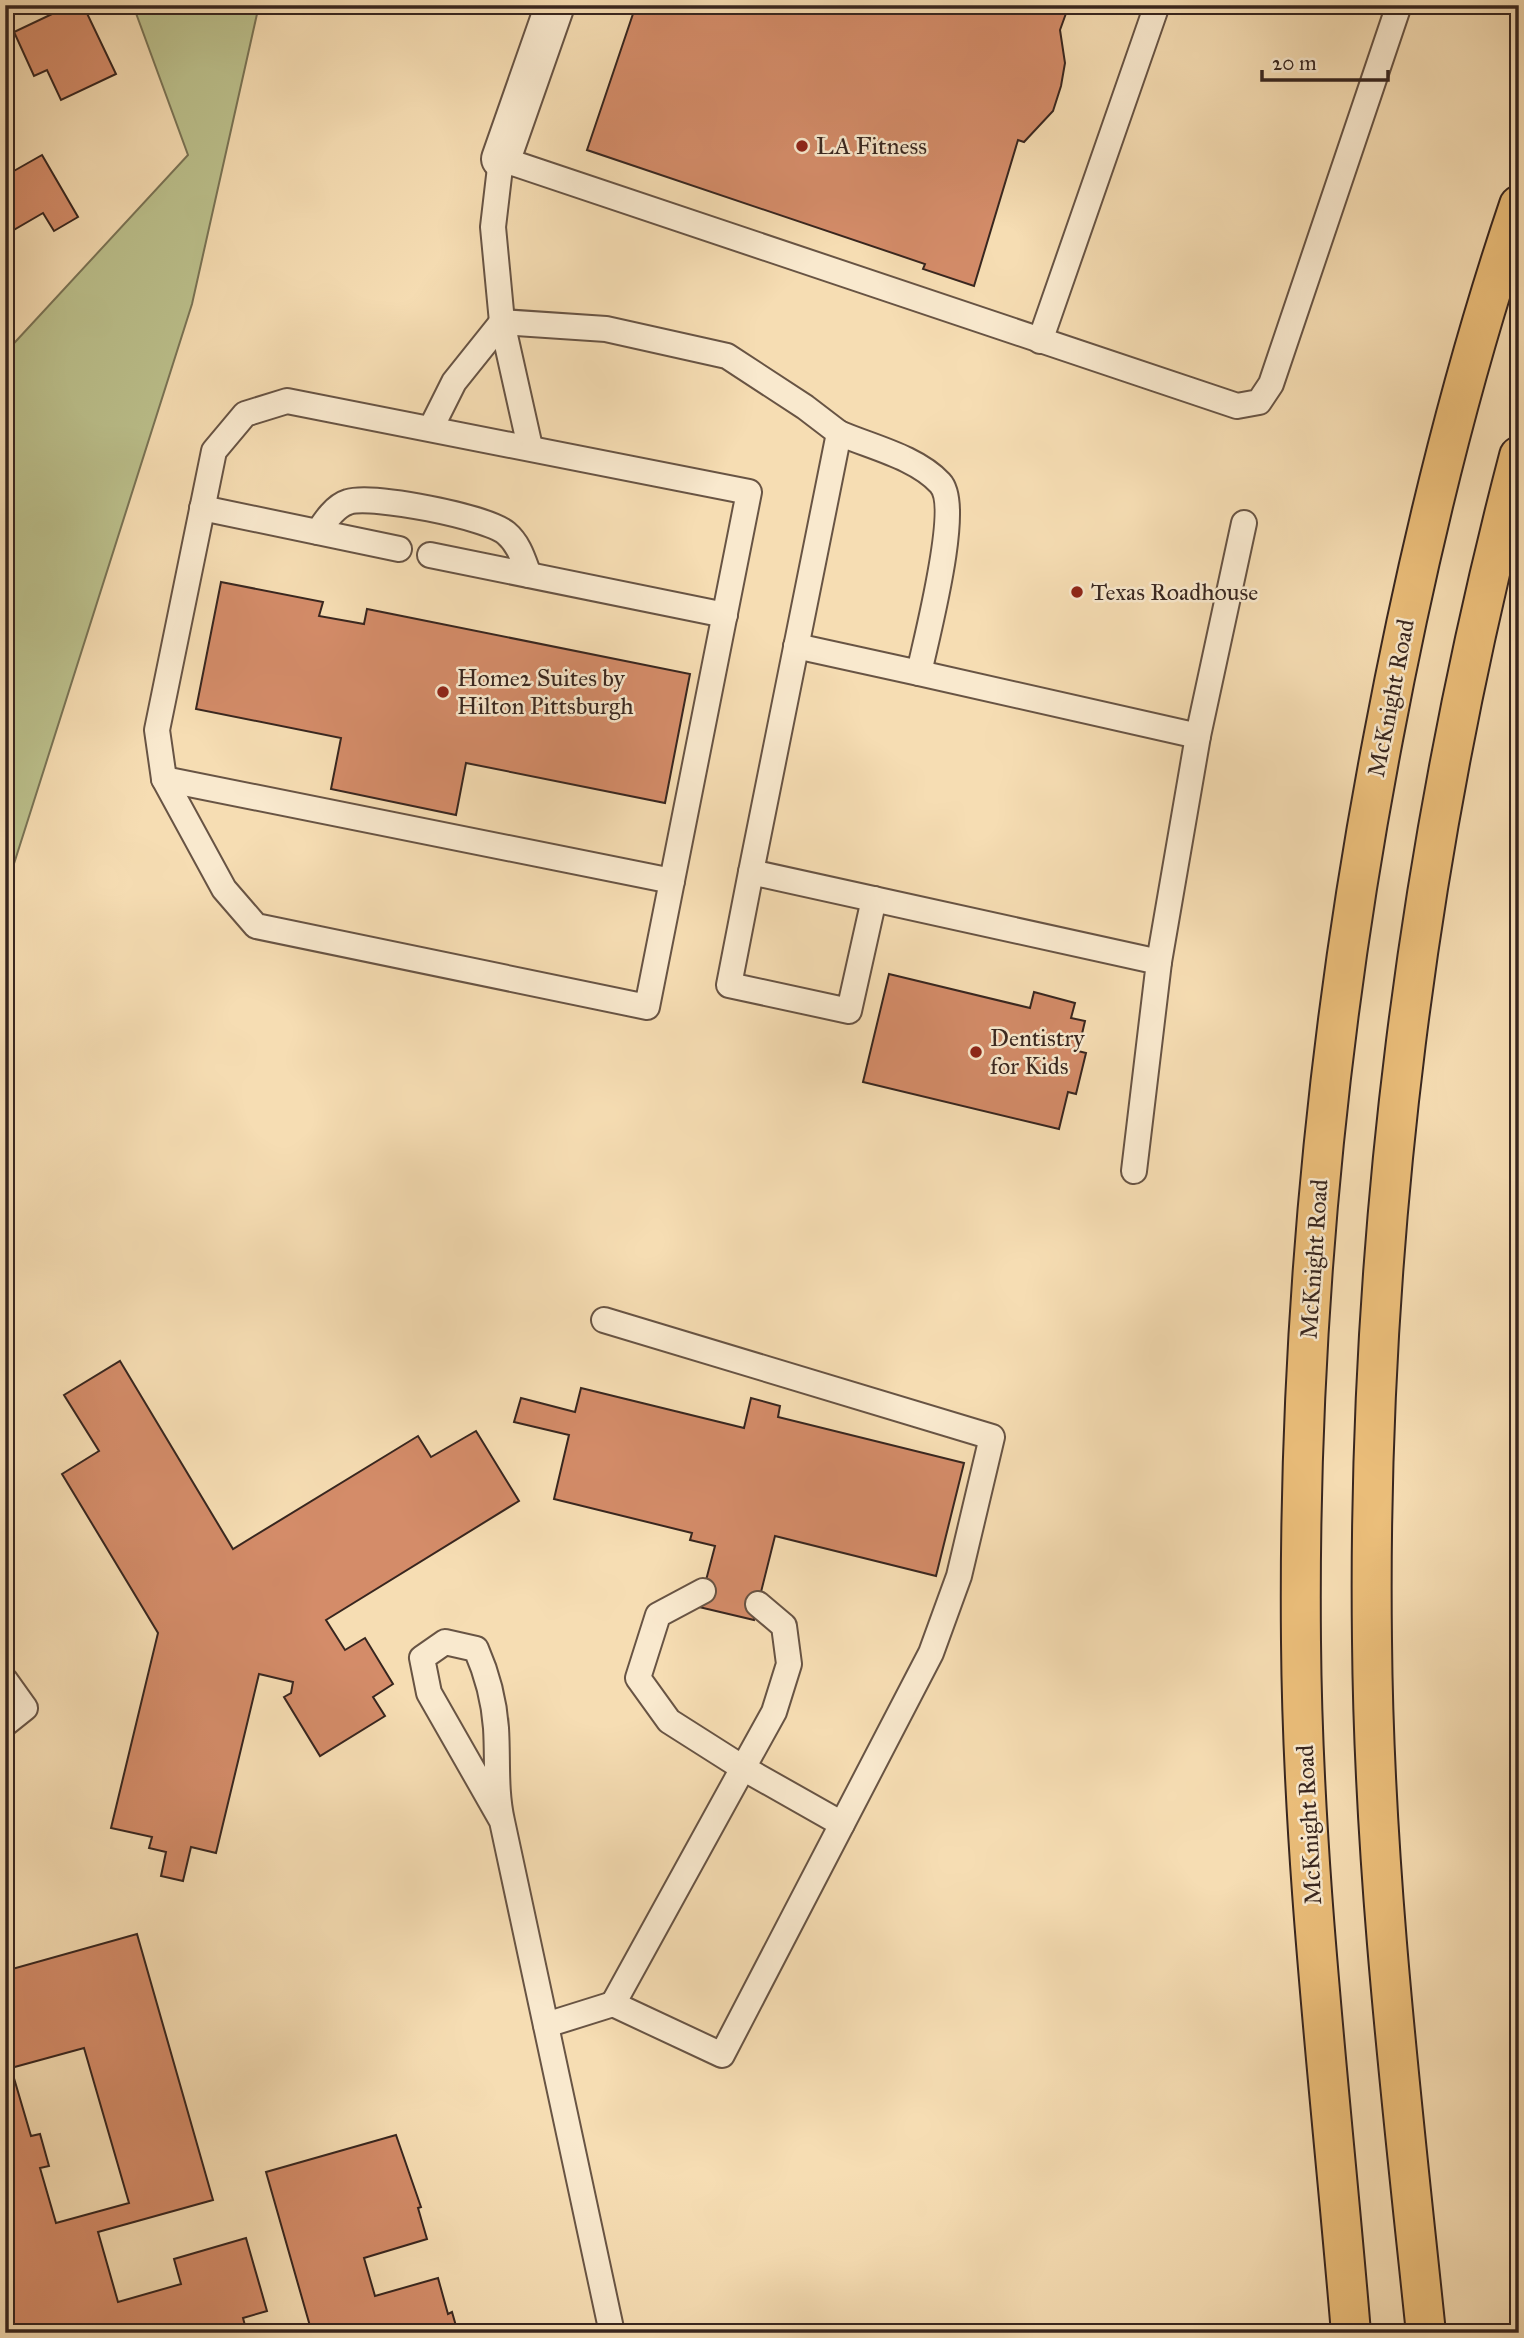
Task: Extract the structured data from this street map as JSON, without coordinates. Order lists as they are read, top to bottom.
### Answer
{
  "streets": {
    "highway": ["McKnight Road"]
  },
  "places": [
    "LA Fitness",
    "Texas Roadhouse",
    "Home2 Suites by Hilton Pittsburgh",
    "Dentistry for Kids"
  ],
  "scale_bar": "20 m"
}
